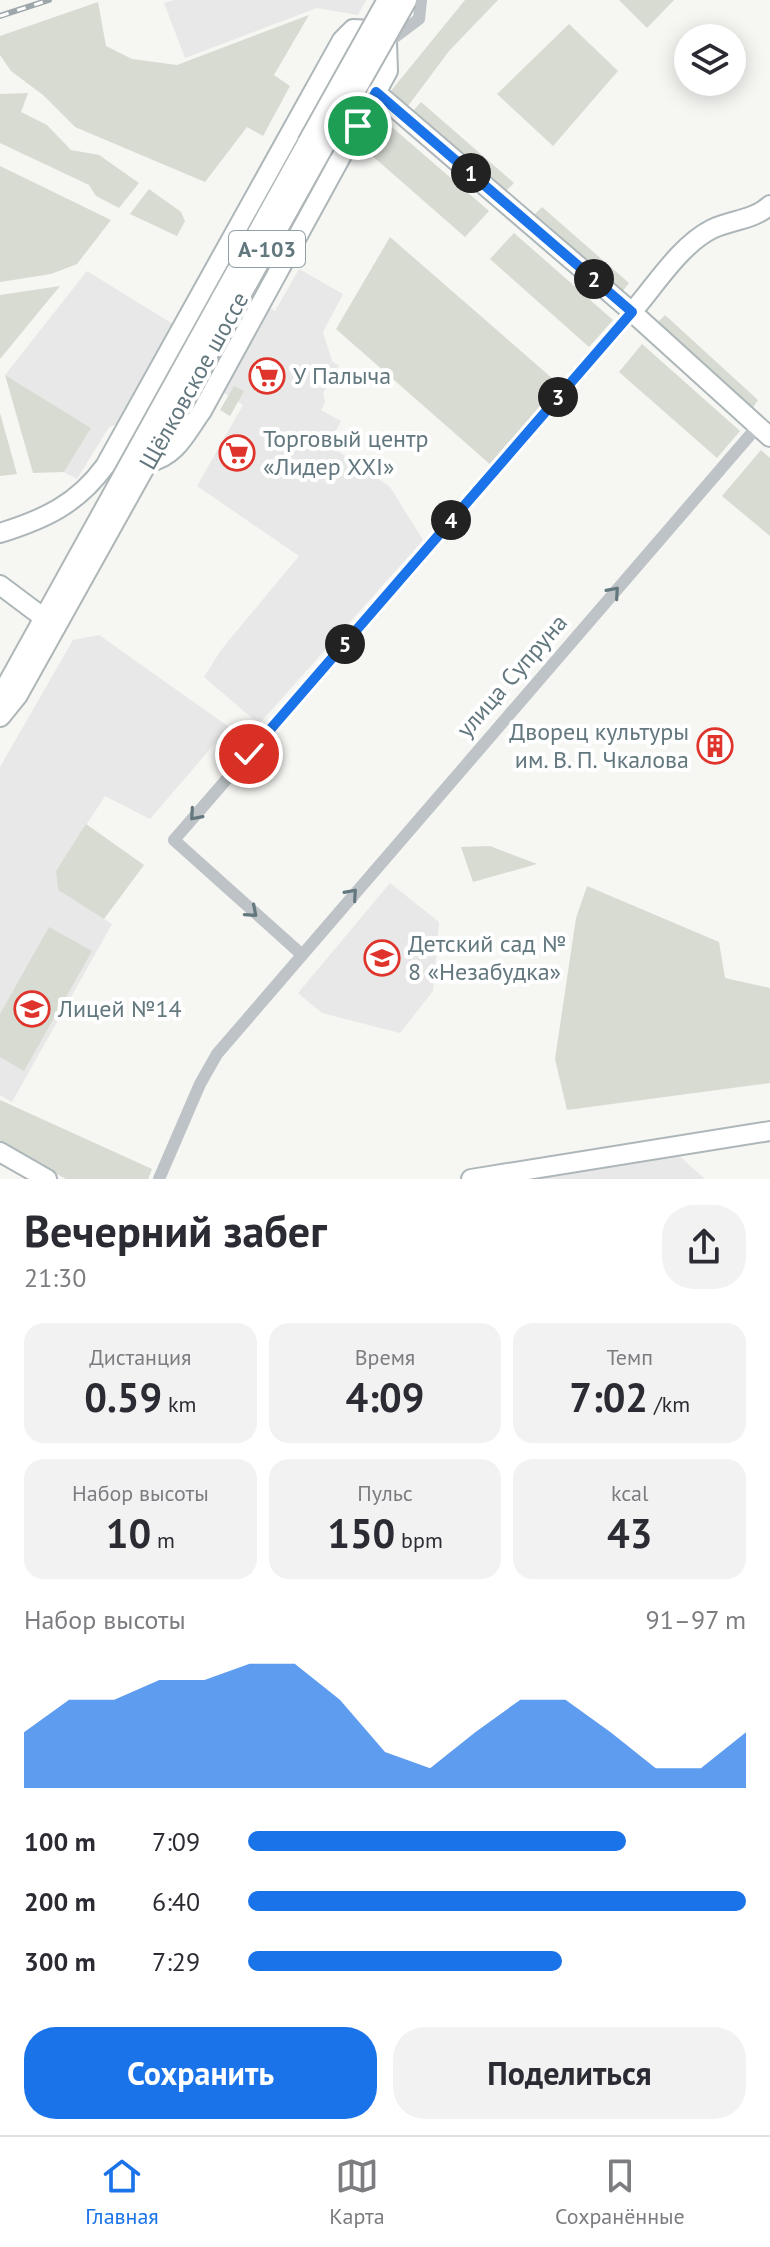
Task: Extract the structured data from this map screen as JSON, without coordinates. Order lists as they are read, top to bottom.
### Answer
{
  "streets": {
    "main road": ["А-103", "Щёлковское шоссе"],
    "street": ["улица Супруна"]
  },
  "crossings": [
    ["А-103", "Щёлковское шоссе"]
  ],
  "one_way": ["улица Супруна"],
  "places": {
    "supermarket": ["У Палыча", "Торговый центр «Лидер XXI»"],
    "building": ["Дворец культуры им. В. П. Чкалова"],
    "school or university": ["Детский сад № 8 «Незабудка»", "Лицей №14"]
  },
  "page": {
    "pins": [
      "1",
      "2",
      "3",
      "4",
      "5"
    ],
    "heading": ["Вечерний забег", "21:30"],
    "stats": [
      ["Дистанция", "0.59 km"],
      ["Время", "4:09"],
      ["Темп", "7:02 /km"],
      ["Набор высоты", "10 m"],
      ["Пульс", "150 bpm"],
      ["kcal", "43"]
    ],
    "chart": ["Набор высоты", "91–97 m"],
    "list": [
      {
        "name": "100 m",
        "note": "7:09"
      },
      {
        "name": "200 m",
        "note": "6:40"
      },
      {
        "name": "300 m",
        "note": "7:29"
      }
    ],
    "buttons": ["Сохранить", "Поделиться"],
    "tabs": ["Главная", "Карта", "Сохранённые"]
  }
}
